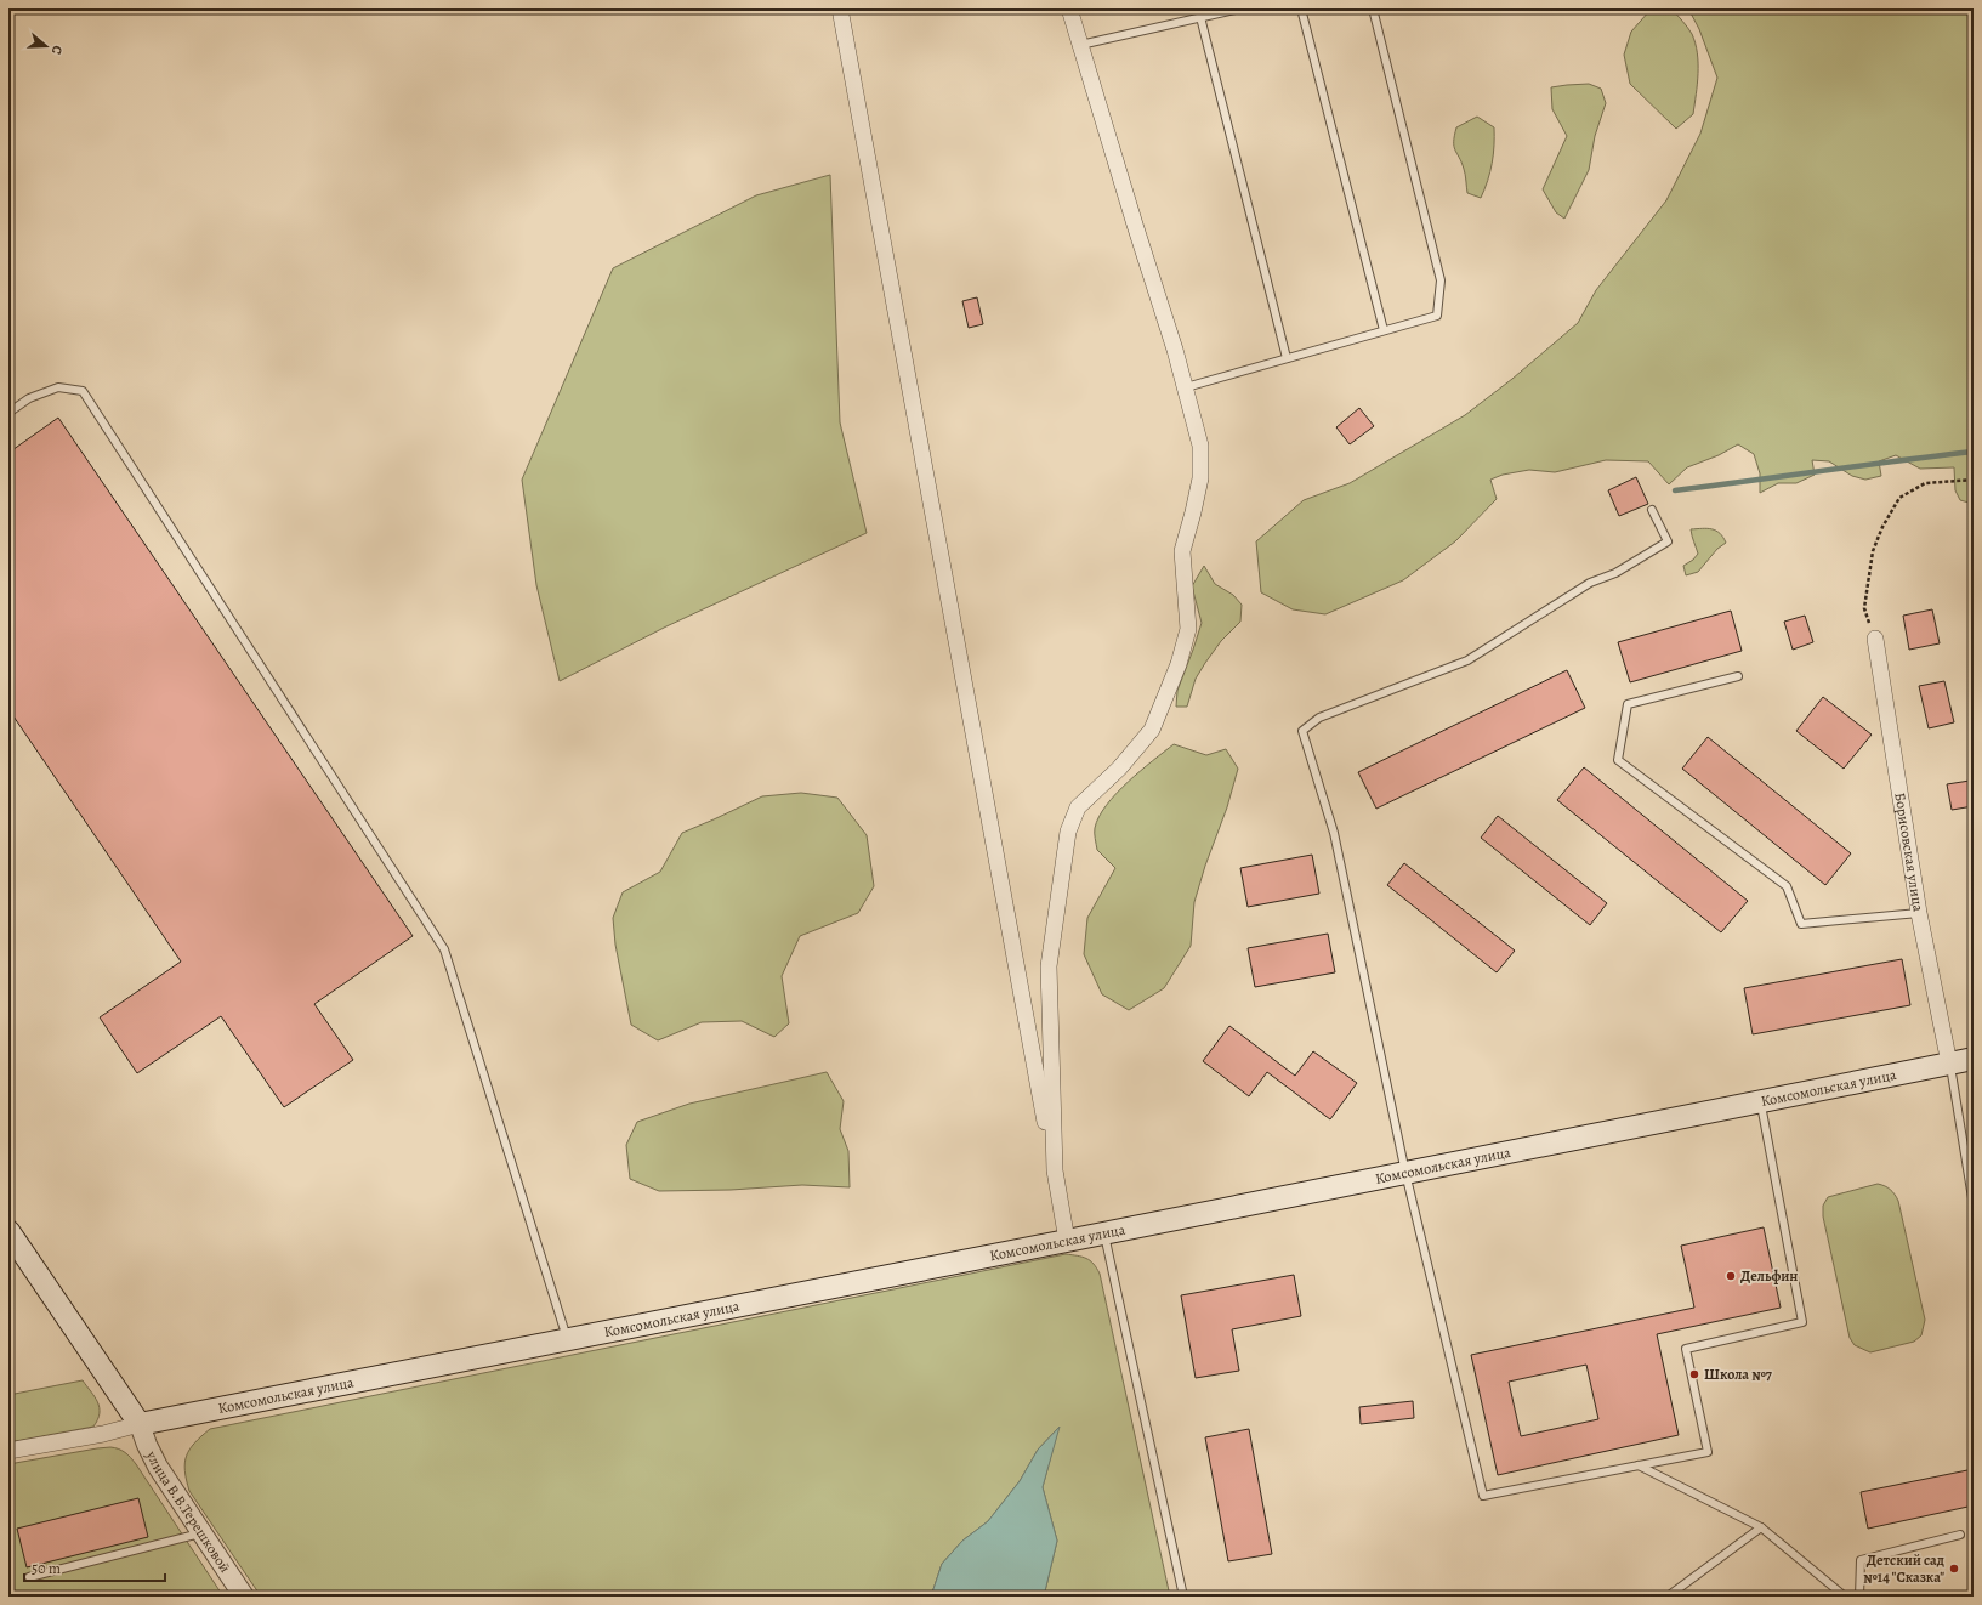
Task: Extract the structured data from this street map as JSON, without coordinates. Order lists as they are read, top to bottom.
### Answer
{
  "streets": {
    "main road": ["Комсомольская улица"],
    "street": ["Борисовская улица", "улица В.В.Терешковой"]
  },
  "crossings": [
    ["Борисовская улица", "Комсомольская улица"],
    ["Комсомольская улица", "улица В.В.Терешковой"]
  ],
  "places": ["Дельфин", "Школа №7", "Детский сад №14 \"Сказка\""],
  "scale_bar": "50 m",
  "north": "right"
}
